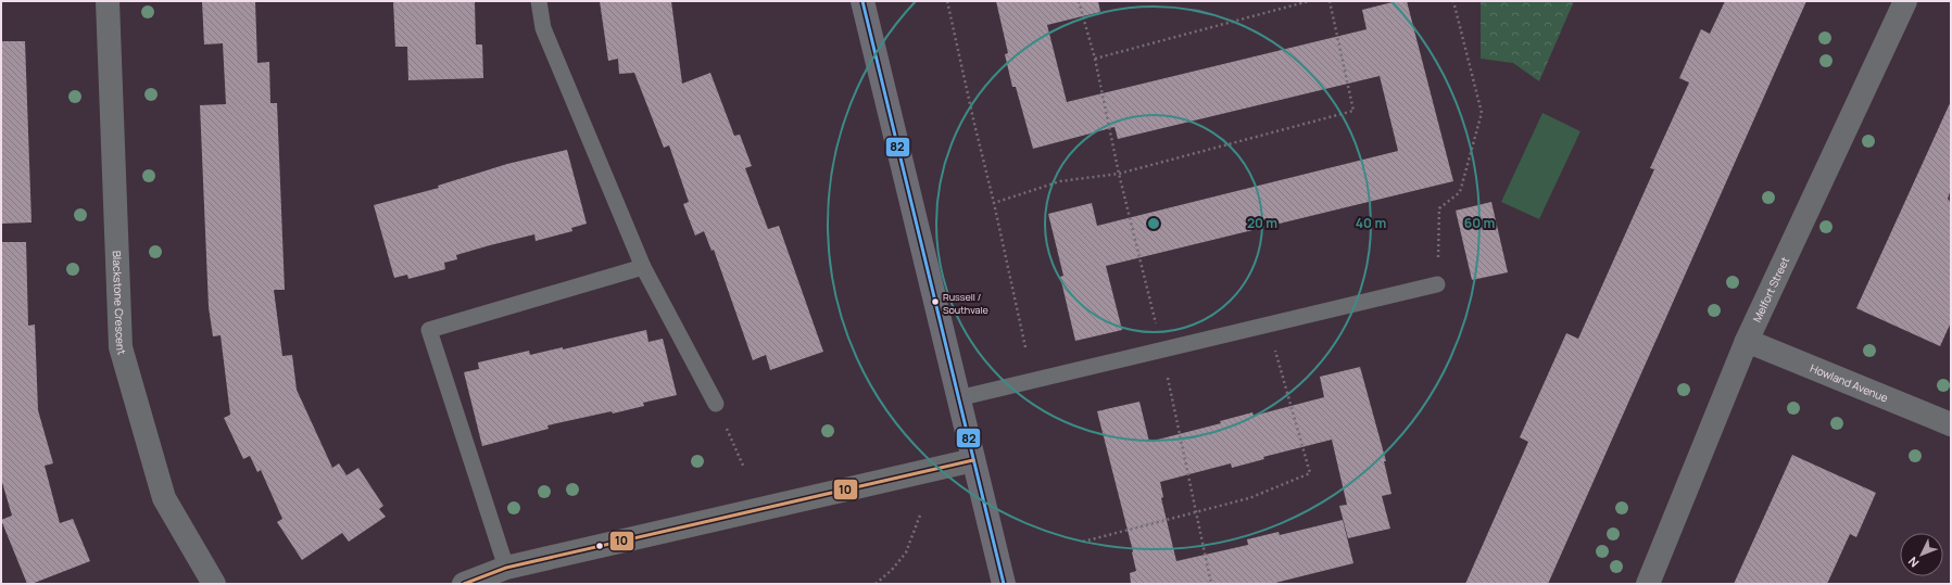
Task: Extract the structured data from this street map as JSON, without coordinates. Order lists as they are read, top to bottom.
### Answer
{
  "streets": {
    "street": ["Melfort Street", "Blackstone Crescent", "Howland Avenue"]
  },
  "crossings": [
    ["Melfort Street", "Howland Avenue"]
  ],
  "places": ["Russell / Southvale"],
  "lines": ["transit line 82", "transit line 10"],
  "north": "bottom left",
  "rings": ["20 m", "40 m", "60 m"]
}
